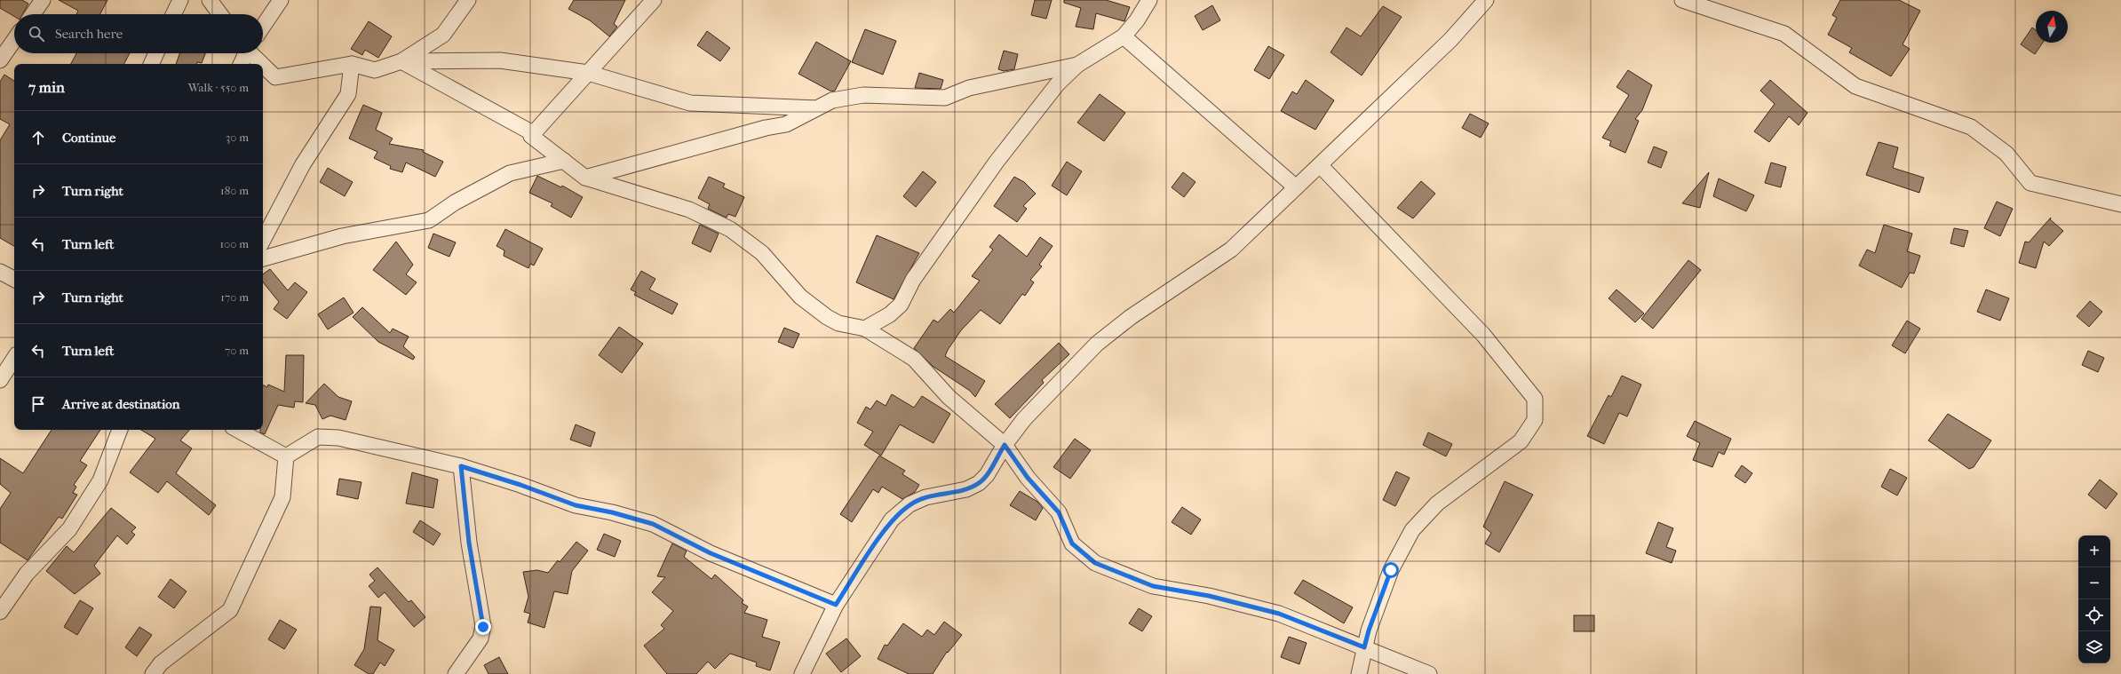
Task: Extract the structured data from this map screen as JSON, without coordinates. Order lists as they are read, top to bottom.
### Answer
{
  "north": "top",
  "page": {
    "search": "Search here",
    "heading": ["7 min", "Walk · 550 m"],
    "list": [
      ["Continue", "30 m"],
      ["Turn right", "180 m"],
      ["Turn left", "100 m"],
      ["Turn right", "170 m"],
      ["Turn left", "70 m"],
      "Arrive at destination"
    ],
    "map_buttons": ["+", "−"]
  }
}
